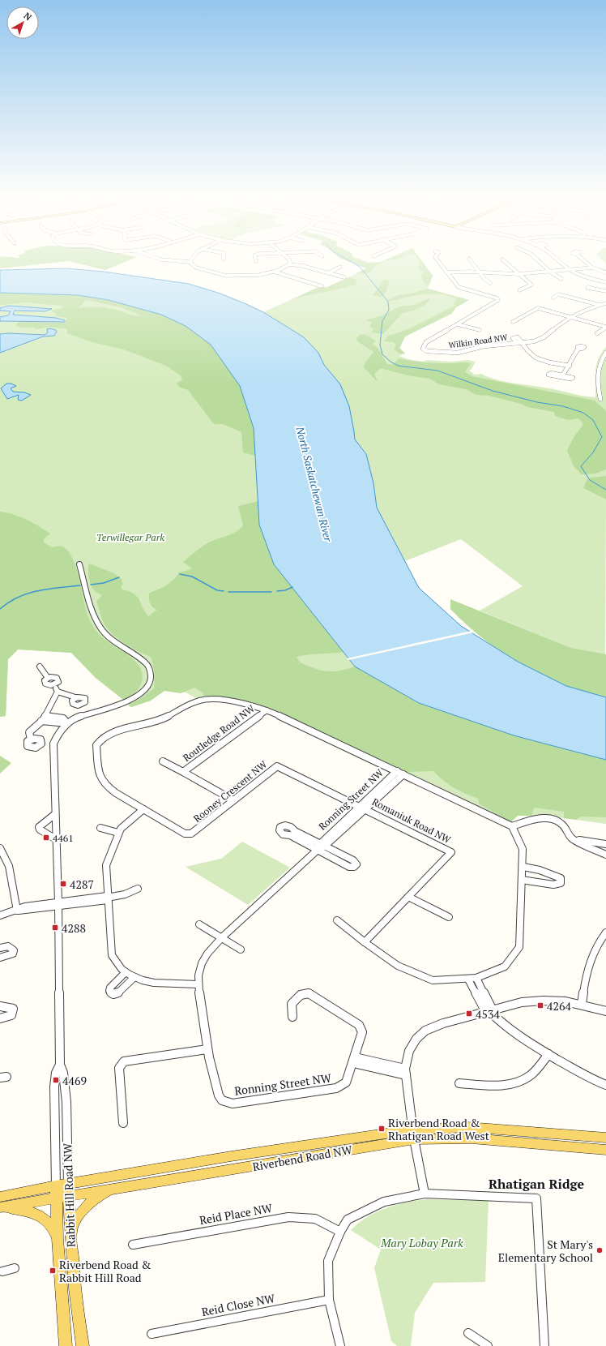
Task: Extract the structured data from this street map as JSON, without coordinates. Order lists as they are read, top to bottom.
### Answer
{
  "streets": {
    "main road": ["Riverbend Road NW", "Rabbit Hill Road NW"],
    "street": [
      "Wilkin Road NW",
      "Routledge Road NW",
      "Rooney Crescent NW",
      "Ronning Street NW",
      "Romaniuk Road NW",
      "Reid Place NW",
      "Reid Close NW"
    ]
  },
  "crossings": [
    ["Routledge Road NW", "Rooney Crescent NW"],
    ["Rooney Crescent NW", "Ronning Street NW"],
    ["Rooney Crescent NW", "Romaniuk Road NW"],
    ["Ronning Street NW", "Romaniuk Road NW"],
    ["Riverbend Road NW", "Rabbit Hill Road NW"]
  ],
  "districts": ["Rhatigan Ridge"],
  "water": ["North Saskatchewan River"],
  "parks": ["Terwillegar Park", "Mary Lobay Park"],
  "places": {
    "transit": [
      "4461",
      "4287",
      "4288",
      "4264",
      "4534",
      "4469",
      "Riverbend Road & Rhatigan Road West",
      "Riverbend Road & Rabbit Hill Road"
    ],
    "other": ["St Mary's Elementary School"]
  },
  "north": "top right"
}
